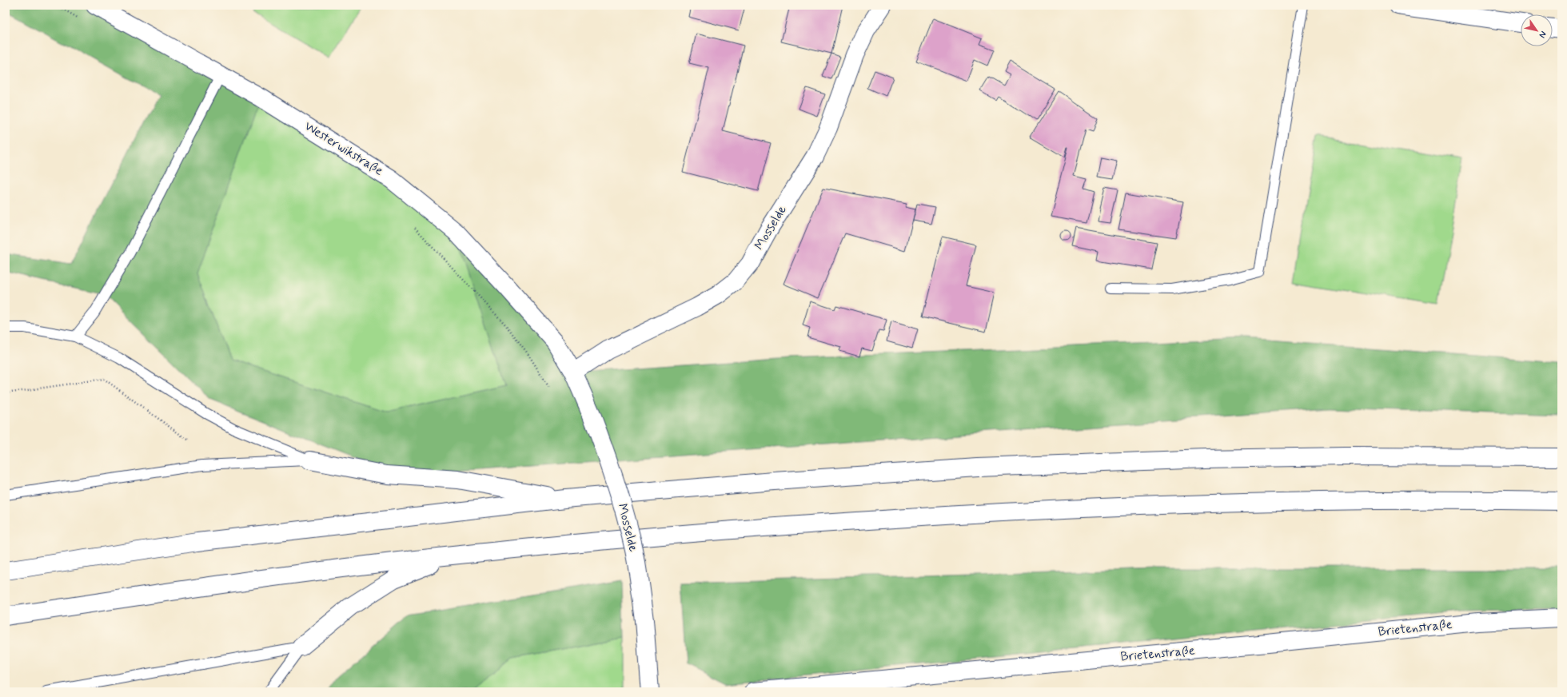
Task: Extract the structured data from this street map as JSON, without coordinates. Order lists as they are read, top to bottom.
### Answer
{
  "streets": {
    "main road": ["Westerwikstraße", "Mosselde", "Brietenstraße"]
  },
  "crossings": [
    ["Westerwikstraße", "Mosselde"]
  ],
  "north": "bottom right"
}
